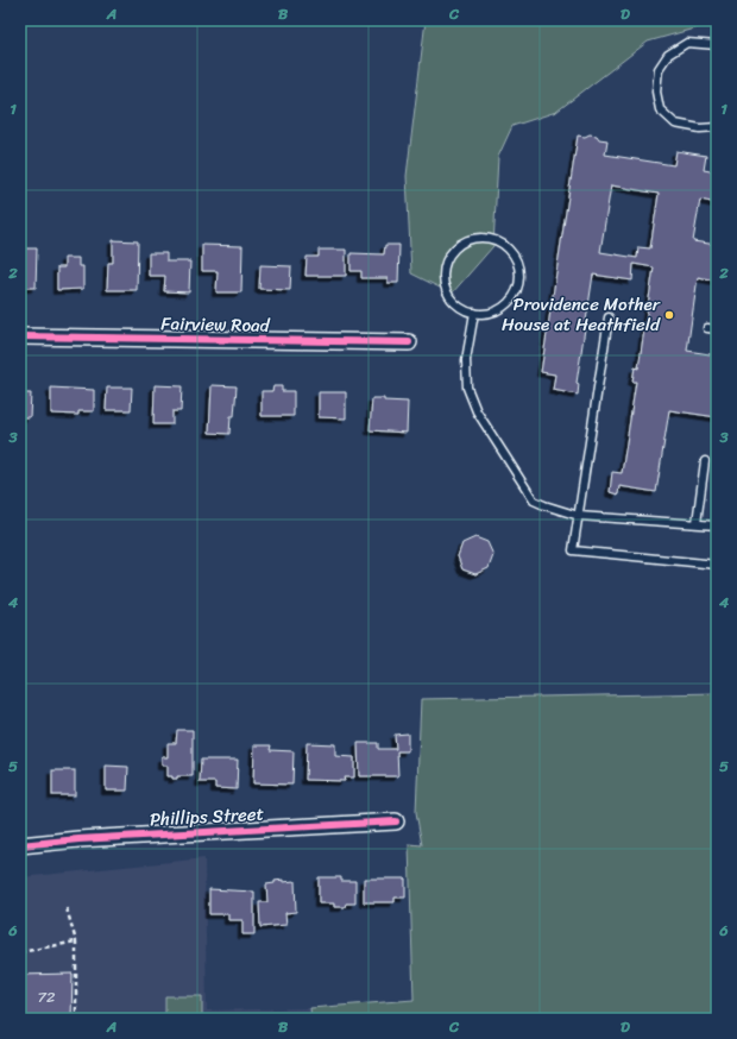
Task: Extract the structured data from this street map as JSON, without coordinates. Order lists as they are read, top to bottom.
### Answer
{
  "streets": {
    "street": ["Fairview Road", "Phillips Street"]
  },
  "places": ["Providence Mother House at Heathfield"],
  "house_numbers": ["72"],
  "grid": {
    "columns": [
      "A",
      "B",
      "C",
      "D"
    ],
    "rows": [
      "1",
      "2",
      "3",
      "4",
      "5",
      "6"
    ]
  }
}
